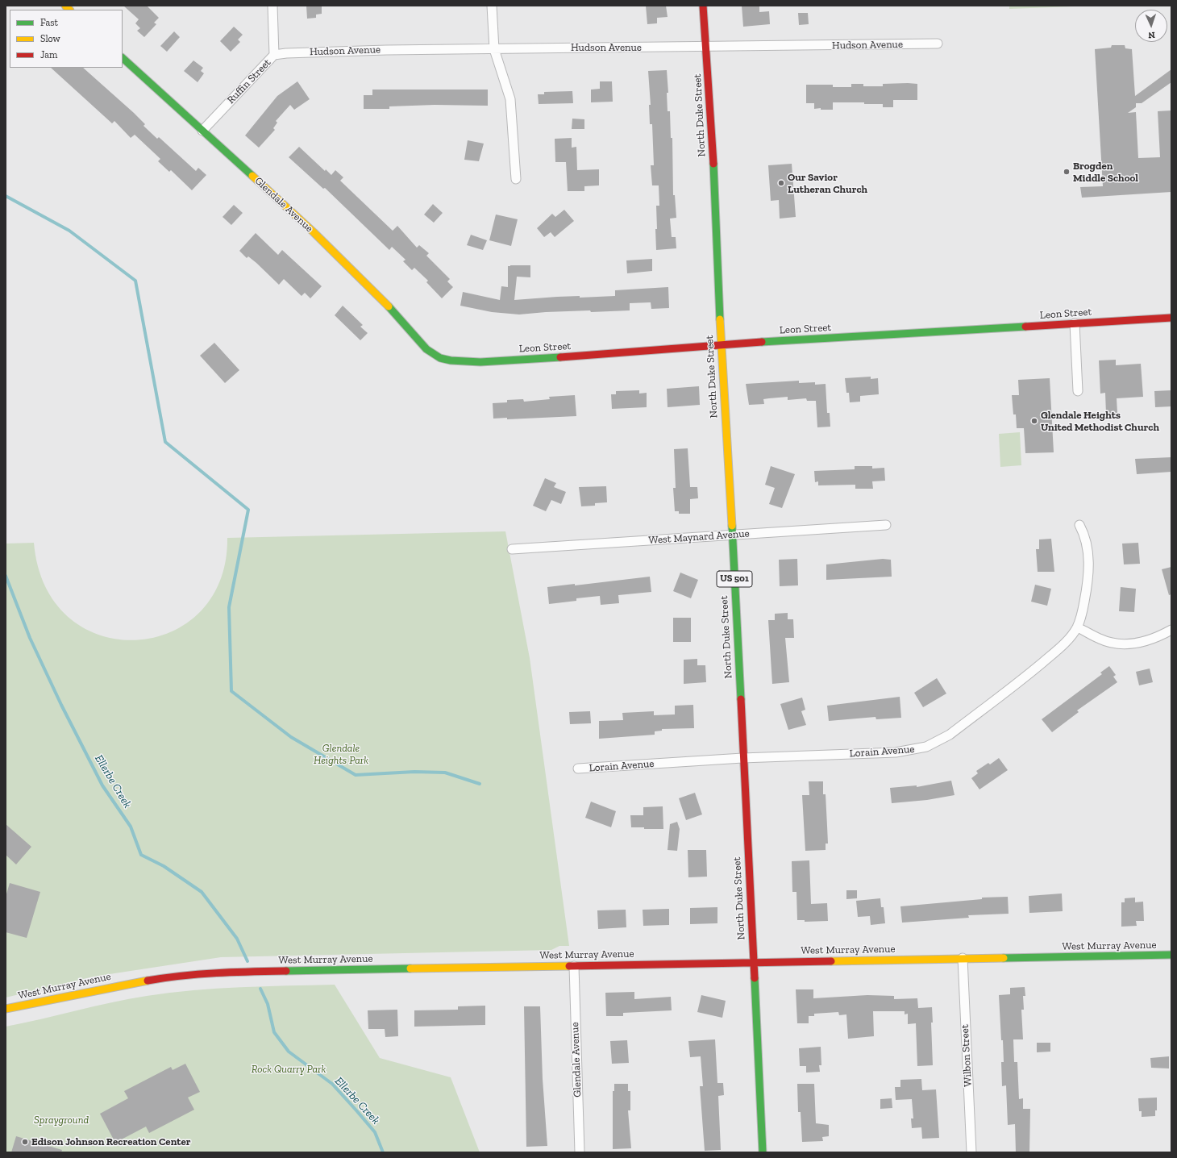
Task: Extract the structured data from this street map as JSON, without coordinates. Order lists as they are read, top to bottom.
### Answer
{
  "streets": {
    "main road": [
      "North Duke Street",
      "Glendale Avenue",
      "Leon Street",
      "US 501",
      "West Murray Avenue"
    ],
    "street": [
      "Hudson Avenue",
      "Ruffin Street",
      "West Maynard Avenue",
      "Lorain Avenue",
      "Wilbon Street"
    ]
  },
  "crossings": [
    ["Hudson Avenue", "Ruffin Street"],
    ["Hudson Avenue", "North Duke Street"],
    ["Ruffin Street", "Glendale Avenue"],
    ["North Duke Street", "Leon Street"],
    ["North Duke Street", "West Maynard Avenue"],
    ["North Duke Street", "Lorain Avenue"],
    ["North Duke Street", "West Murray Avenue"],
    ["Glendale Avenue", "Leon Street"],
    ["Glendale Avenue", "West Murray Avenue"],
    ["West Murray Avenue", "Wilbon Street"]
  ],
  "water": ["Ellerbe Creek"],
  "parks": ["Glendale Heights Park", "Rock Quarry Park", "Sprayground"],
  "places": [
    "Brogden Middle School",
    "Our Savior Lutheran Church",
    "Glendale Heights United Methodist Church",
    "Edison Johnson Recreation Center"
  ],
  "legend": ["Fast", "Slow", "Jam"],
  "north": "bottom"
}
